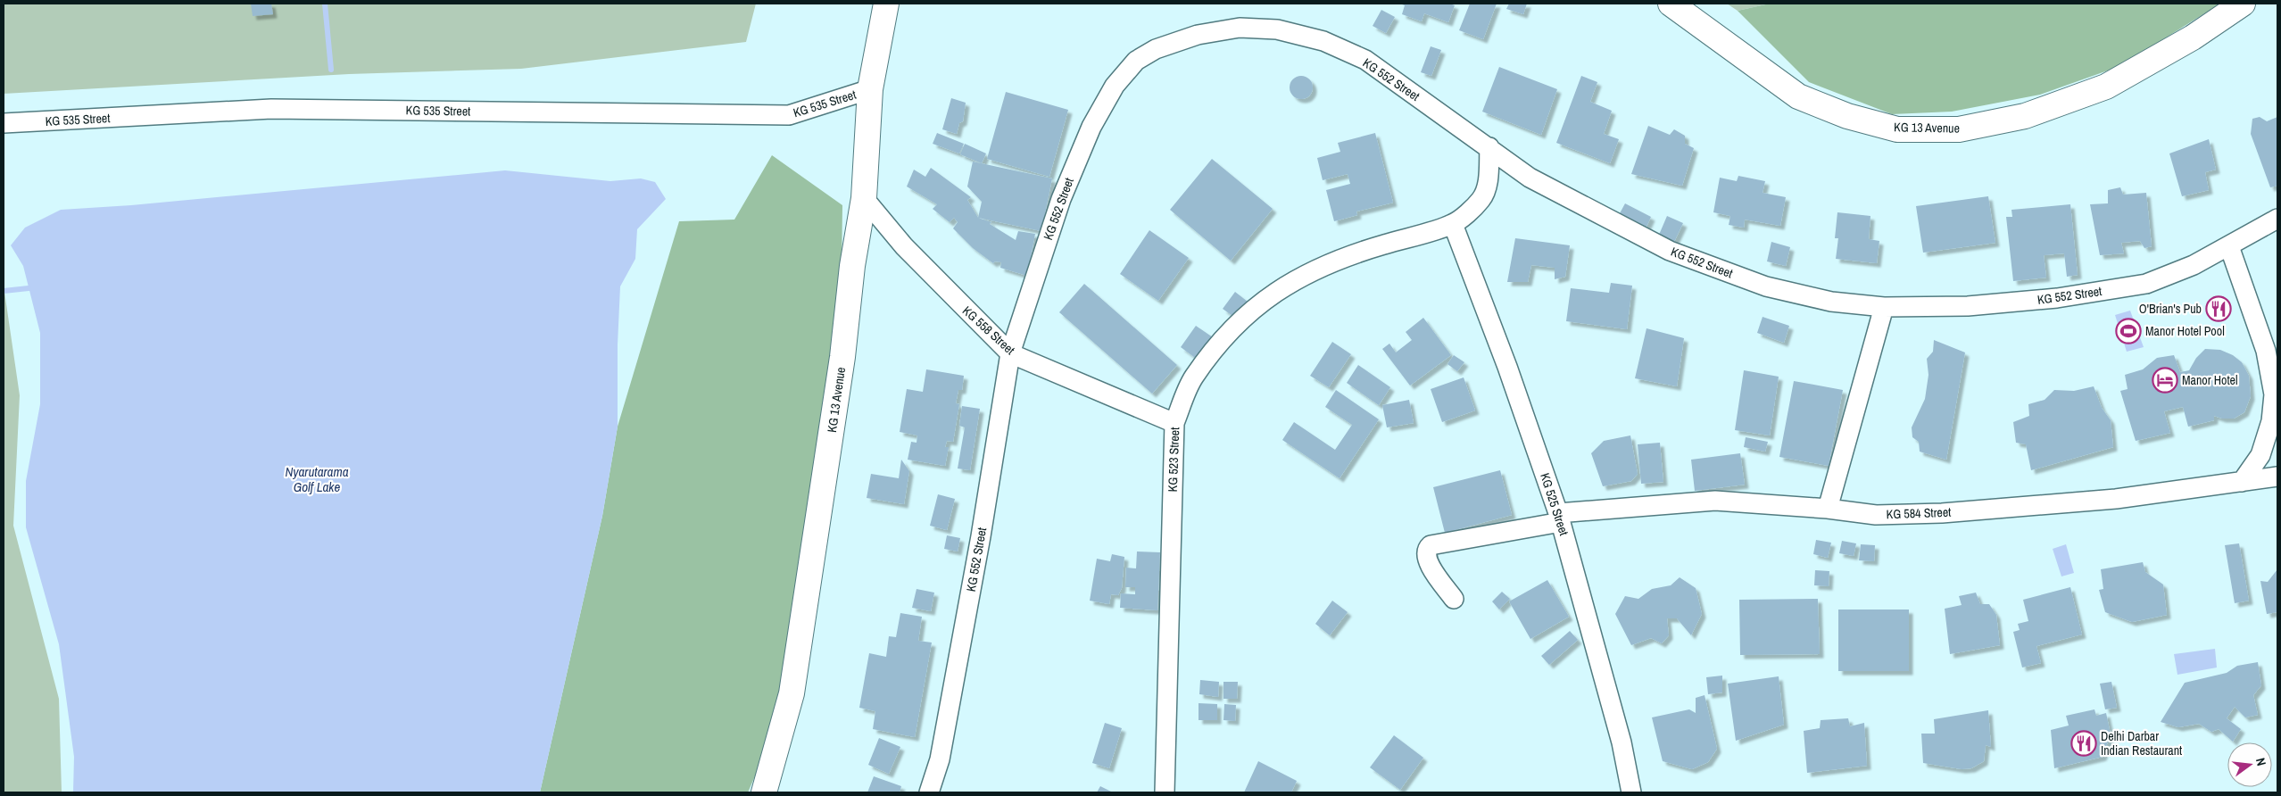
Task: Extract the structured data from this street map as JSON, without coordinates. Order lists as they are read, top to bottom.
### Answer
{
  "streets": {
    "street": [
      "KG 552 Street",
      "KG 535 Street",
      "KG 13 Avenue",
      "KG 558 Street",
      "KG 523 Street",
      "KG 525 Street",
      "KG 584 Street"
    ]
  },
  "crossings": [
    ["KG 552 Street", "KG 558 Street"],
    ["KG 552 Street", "KG 523 Street"],
    ["KG 535 Street", "KG 13 Avenue"],
    ["KG 13 Avenue", "KG 558 Street"],
    ["KG 558 Street", "KG 523 Street"],
    ["KG 523 Street", "KG 525 Street"],
    ["KG 525 Street", "KG 584 Street"]
  ],
  "water": ["Nyarutarama Golf Lake"],
  "places": {
    "restaurant": ["O'Brian's Pub", "Delhi Darbar Indian Restaurant"],
    "sports": ["Manor Hotel Pool"],
    "hotel": ["Manor Hotel"]
  },
  "north": "right"
}
